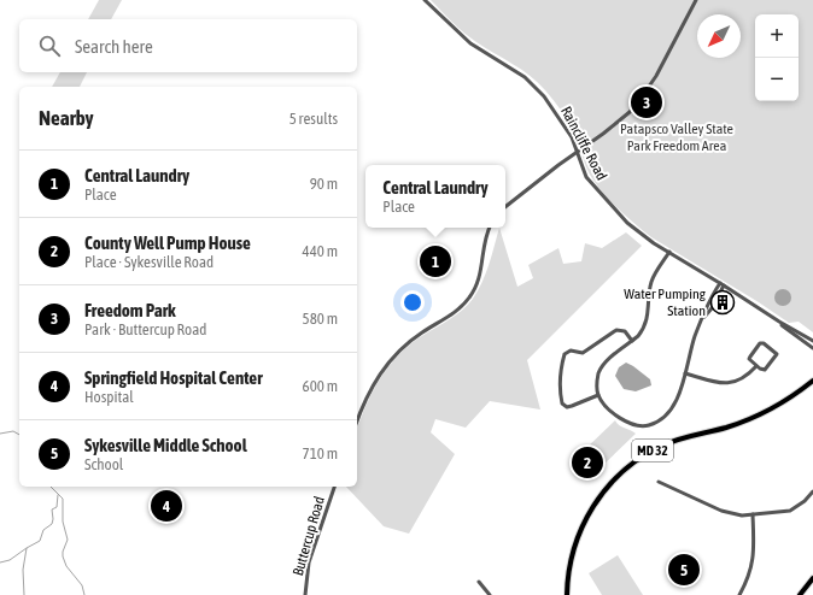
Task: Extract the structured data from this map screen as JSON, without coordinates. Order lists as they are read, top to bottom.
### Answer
{
  "streets": {
    "main road": ["MD 32"],
    "street": ["Raincliffe Road", "Buttercup Road"]
  },
  "parks": ["Patapsco Valley State Park Freedom Area"],
  "places": {
    "building": ["Water Pumping Station"]
  },
  "north": "bottom left",
  "page": {
    "map_buttons": ["+", "−"],
    "search": "Search here",
    "pins": [
      "3",
      "1",
      "2",
      "4",
      "5"
    ],
    "heading": ["Nearby", "5 results"],
    "list": [
      {
        "mark": "1",
        "name": "Central Laundry",
        "note": "Place",
        "value": "90 m"
      },
      {
        "mark": "2",
        "name": "County Well Pump House",
        "note": "Place · Sykesville Road",
        "value": "440 m"
      },
      {
        "mark": "3",
        "name": "Freedom Park",
        "note": "Park · Buttercup Road",
        "value": "580 m"
      },
      {
        "mark": "4",
        "name": "Springfield Hospital Center",
        "note": "Hospital",
        "value": "600 m"
      },
      {
        "mark": "5",
        "name": "Sykesville Middle School",
        "note": "School",
        "value": "710 m"
      }
    ],
    "popup": ["Central Laundry", "Place"]
  }
}
